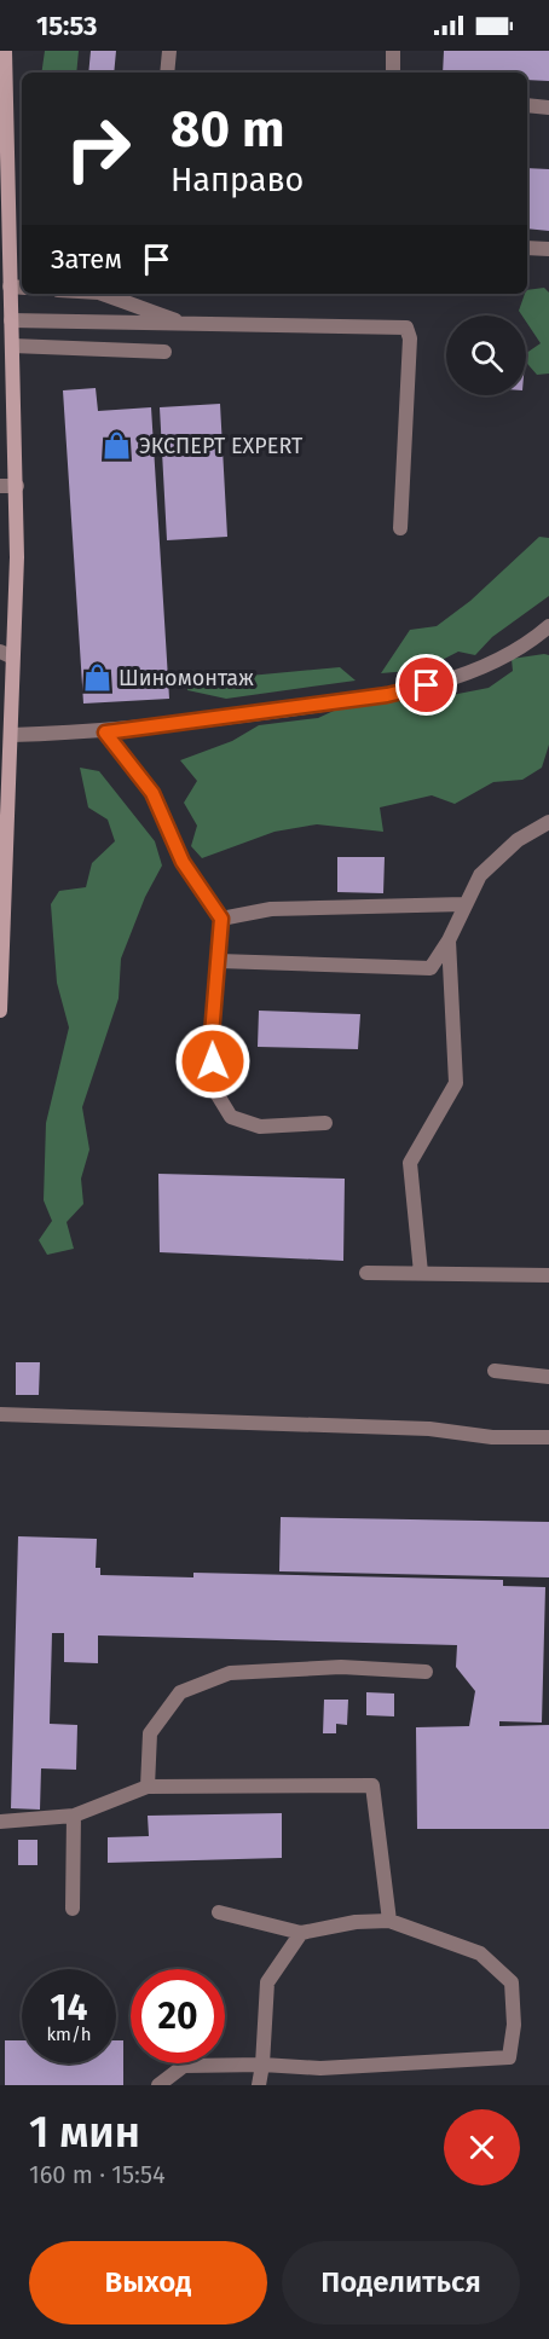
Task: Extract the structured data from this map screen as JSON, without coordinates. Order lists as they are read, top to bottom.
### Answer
{
  "places": {
    "shop": ["ЭКСПЕРТ EXPERT", "Шиномонтаж"]
  },
  "page": {
    "status": "15:53",
    "turn": ["80 m", "Направо"],
    "then": "Затем",
    "speed": "14 km/h",
    "limit": "20",
    "heading": ["1 мин", "160 m · 15:54"],
    "buttons": ["Выход", "Поделиться"]
  }
}
